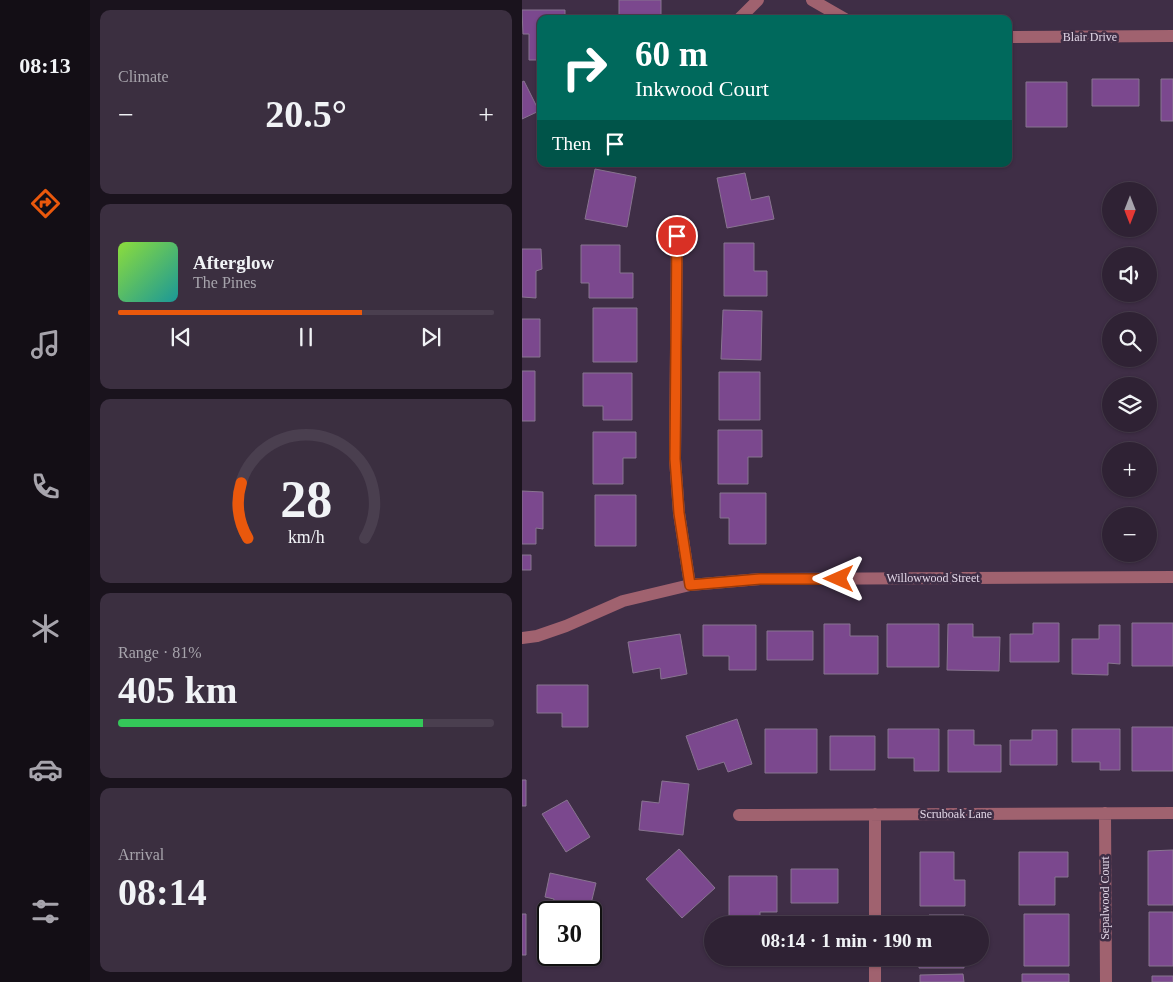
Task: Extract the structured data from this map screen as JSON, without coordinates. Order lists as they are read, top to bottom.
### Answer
{
  "streets": {
    "street": [
      "Blair Drive",
      "Willowwood Street",
      "Scruboak Lane",
      "Sepalwood Court"
    ]
  },
  "crossings": [
    ["Scruboak Lane", "Sepalwood Court"]
  ],
  "north": "bottom",
  "page": {
    "tabs": "08:13",
    "tile": [
      "Climate",
      ["Range · 81%", "405 km"],
      ["Arrival", "08:14"]
    ],
    "turn": ["60 m", "Inkwood Court"],
    "heat": ["−", "20.5°", "+"],
    "then": "Then",
    "map_buttons": ["+", "−"],
    "song": ["Afterglow", "The Pines"],
    "limit": "30",
    "trip": "08:14 · 1 min · 190 m",
    "gauge": ["28", "km/h"]
  }
}
